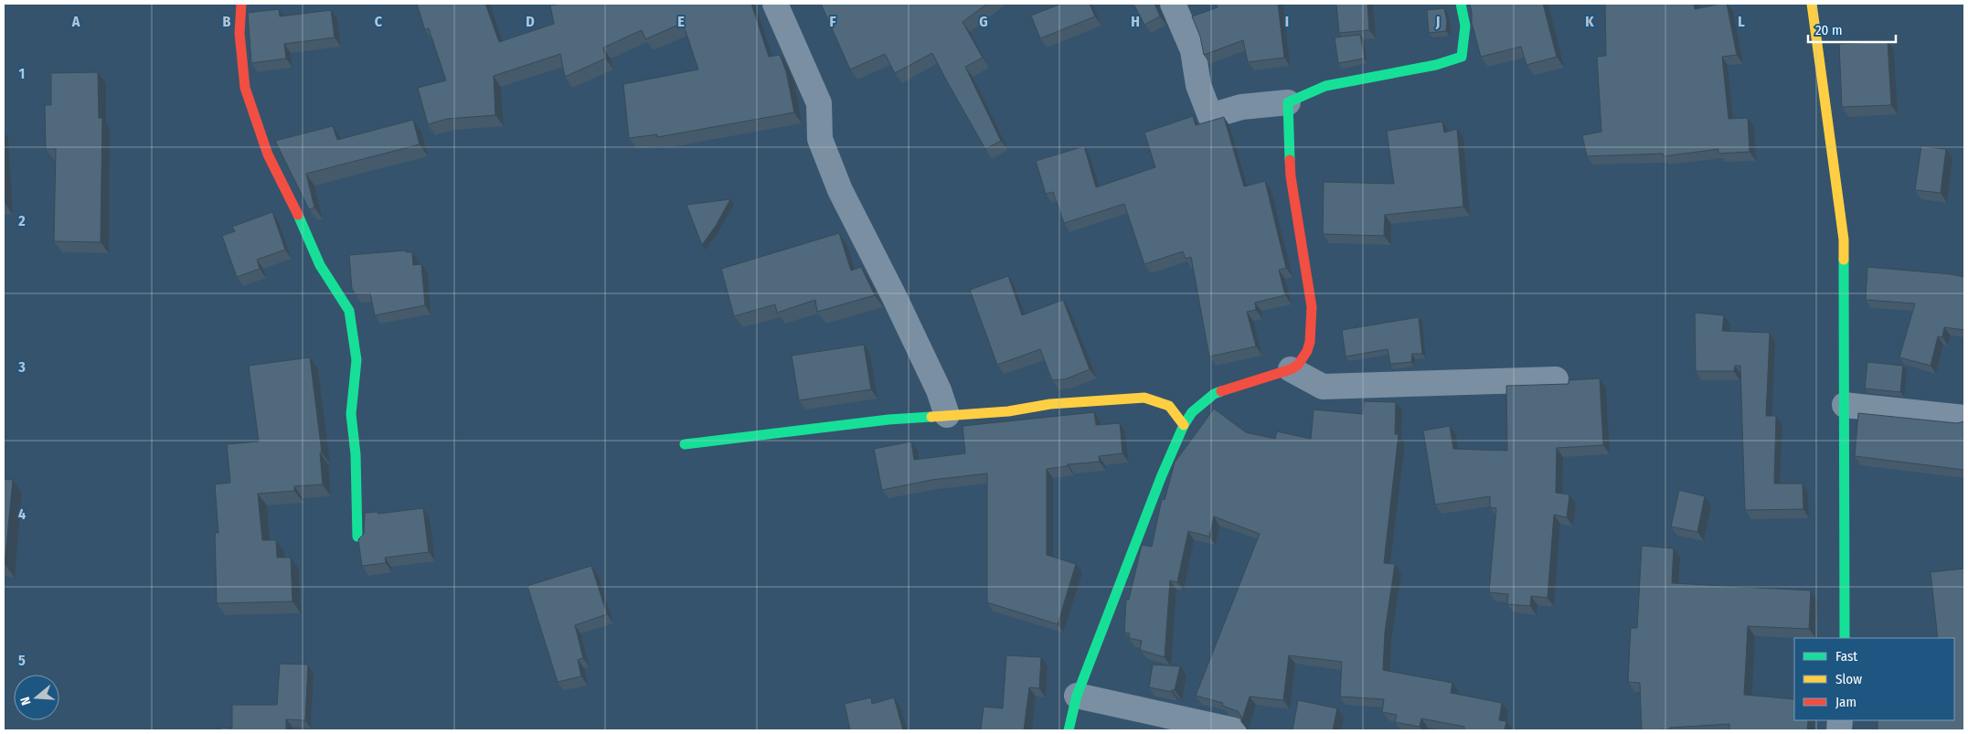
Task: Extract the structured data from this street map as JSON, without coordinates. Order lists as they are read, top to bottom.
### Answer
{
  "legend": ["Fast", "Slow", "Jam"],
  "scale_bar": "20 m",
  "north": "left",
  "grid": {
    "columns": [
      "A",
      "B",
      "C",
      "D",
      "E",
      "F",
      "G",
      "H",
      "I",
      "J",
      "K",
      "L"
    ],
    "rows": [
      "1",
      "2",
      "3",
      "4",
      "5"
    ]
  }
}
